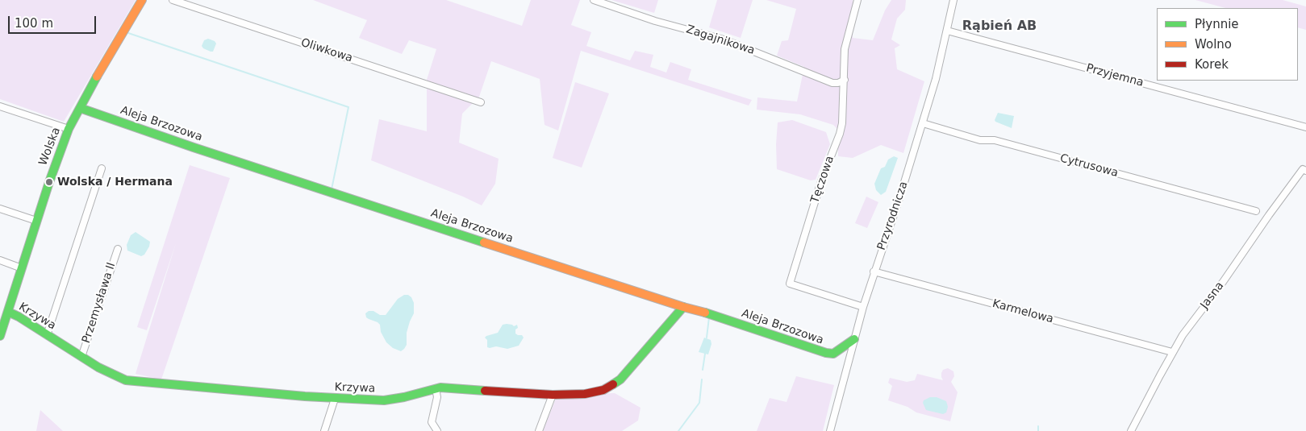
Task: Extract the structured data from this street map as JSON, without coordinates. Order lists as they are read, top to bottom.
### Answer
{
  "streets": {
    "street": [
      "Zagajnikowa",
      "Oliwkowa",
      "Przyjemna",
      "Aleja Brzozowa",
      "Wolska",
      "Cytrusowa",
      "Tęczowa",
      "Przyrodnicza",
      "Jasna",
      "Przemysława II",
      "Karmelowa",
      "Krzywa"
    ]
  },
  "crossings": [
    ["Zagajnikowa", "Tęczowa"],
    ["Przyjemna", "Przyrodnicza"],
    ["Aleja Brzozowa", "Wolska"],
    ["Aleja Brzozowa", "Przyrodnicza"],
    ["Aleja Brzozowa", "Krzywa"],
    ["Wolska", "Krzywa"],
    ["Cytrusowa", "Przyrodnicza"],
    ["Tęczowa", "Przyrodnicza"],
    ["Przyrodnicza", "Karmelowa"],
    ["Jasna", "Karmelowa"],
    ["Przemysława II", "Krzywa"]
  ],
  "districts": ["Rąbień AB"],
  "places": ["Wolska / Hermana"],
  "legend": ["Płynnie", "Wolno", "Korek"],
  "scale_bar": "100 m"
}
